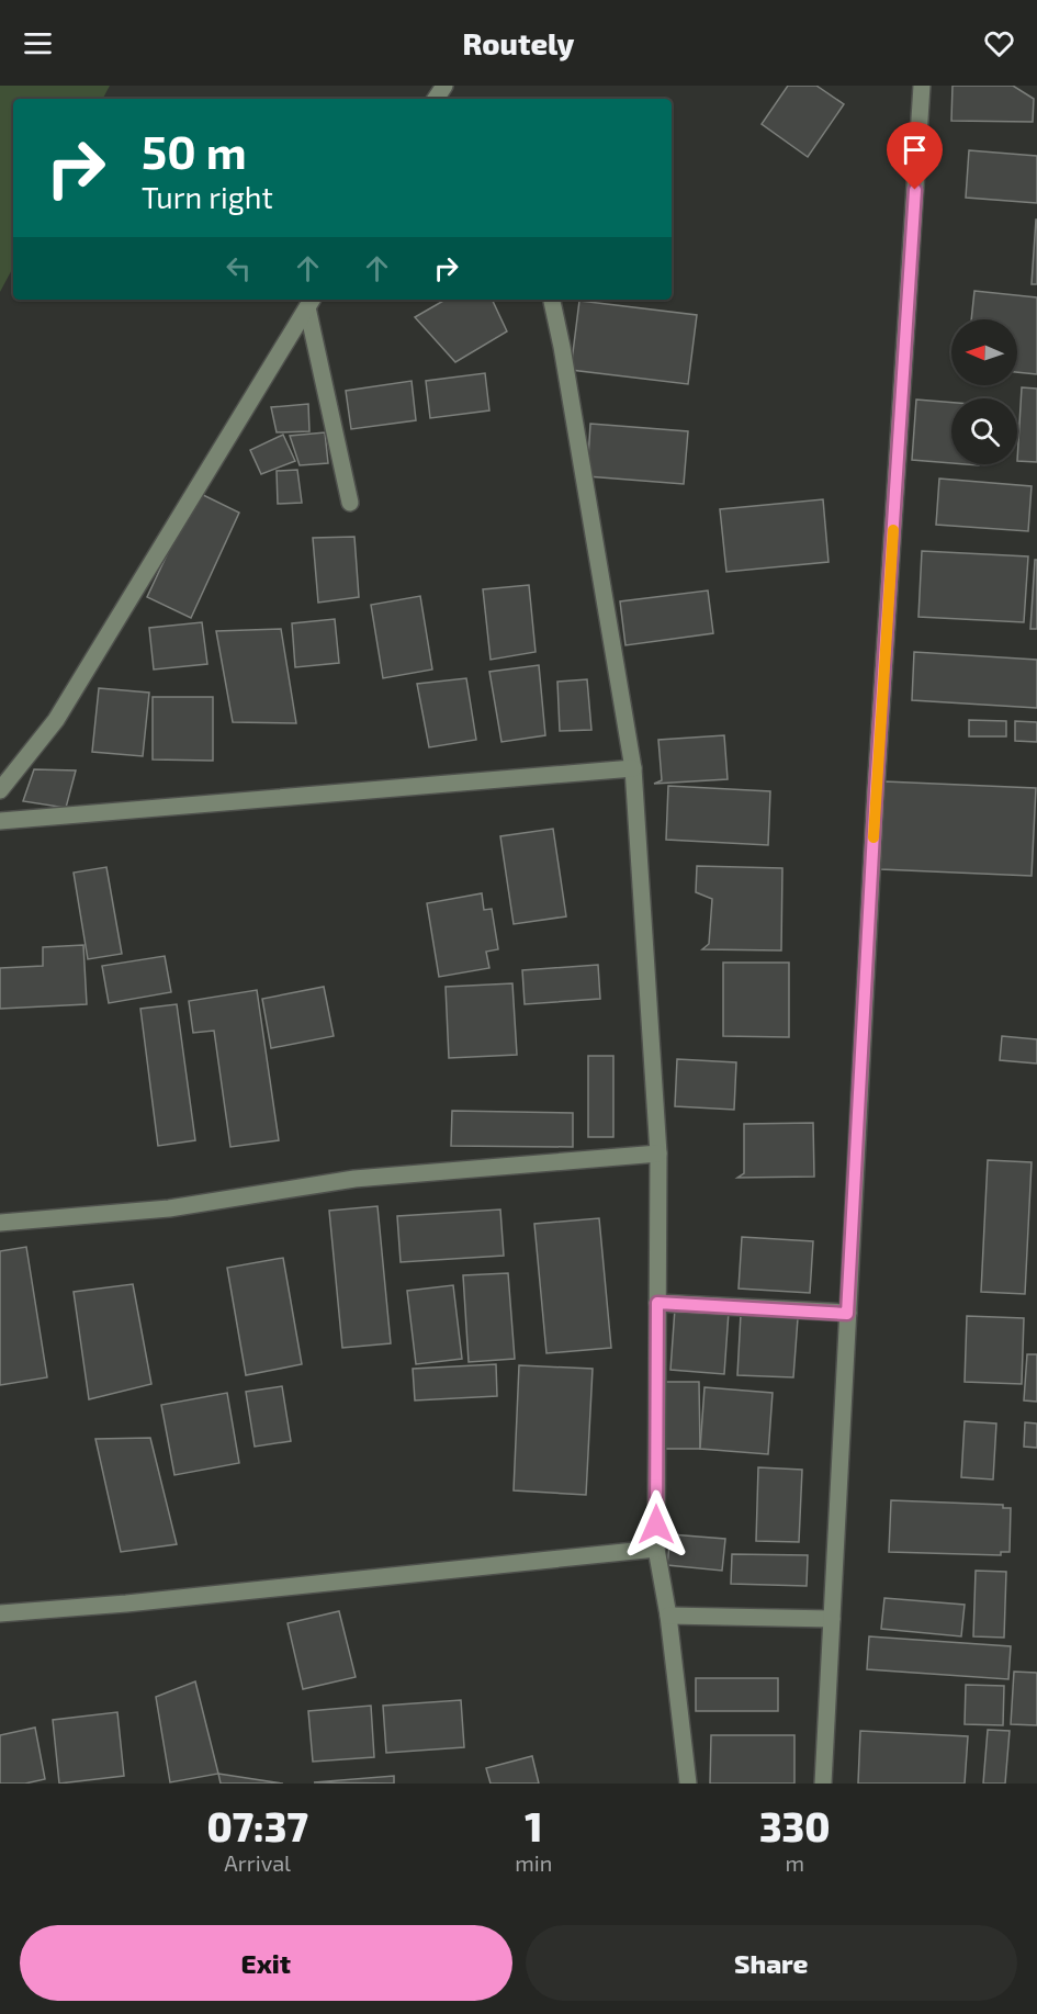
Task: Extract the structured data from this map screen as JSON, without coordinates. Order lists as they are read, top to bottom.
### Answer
{
  "north": "left",
  "page": {
    "header": "Routely",
    "turn": ["50 m", "Turn right"],
    "eta": [
      "07:37",
      "Arrival",
      "1",
      "min",
      "330",
      "m"
    ],
    "buttons": ["Exit", "Share"]
  }
}
